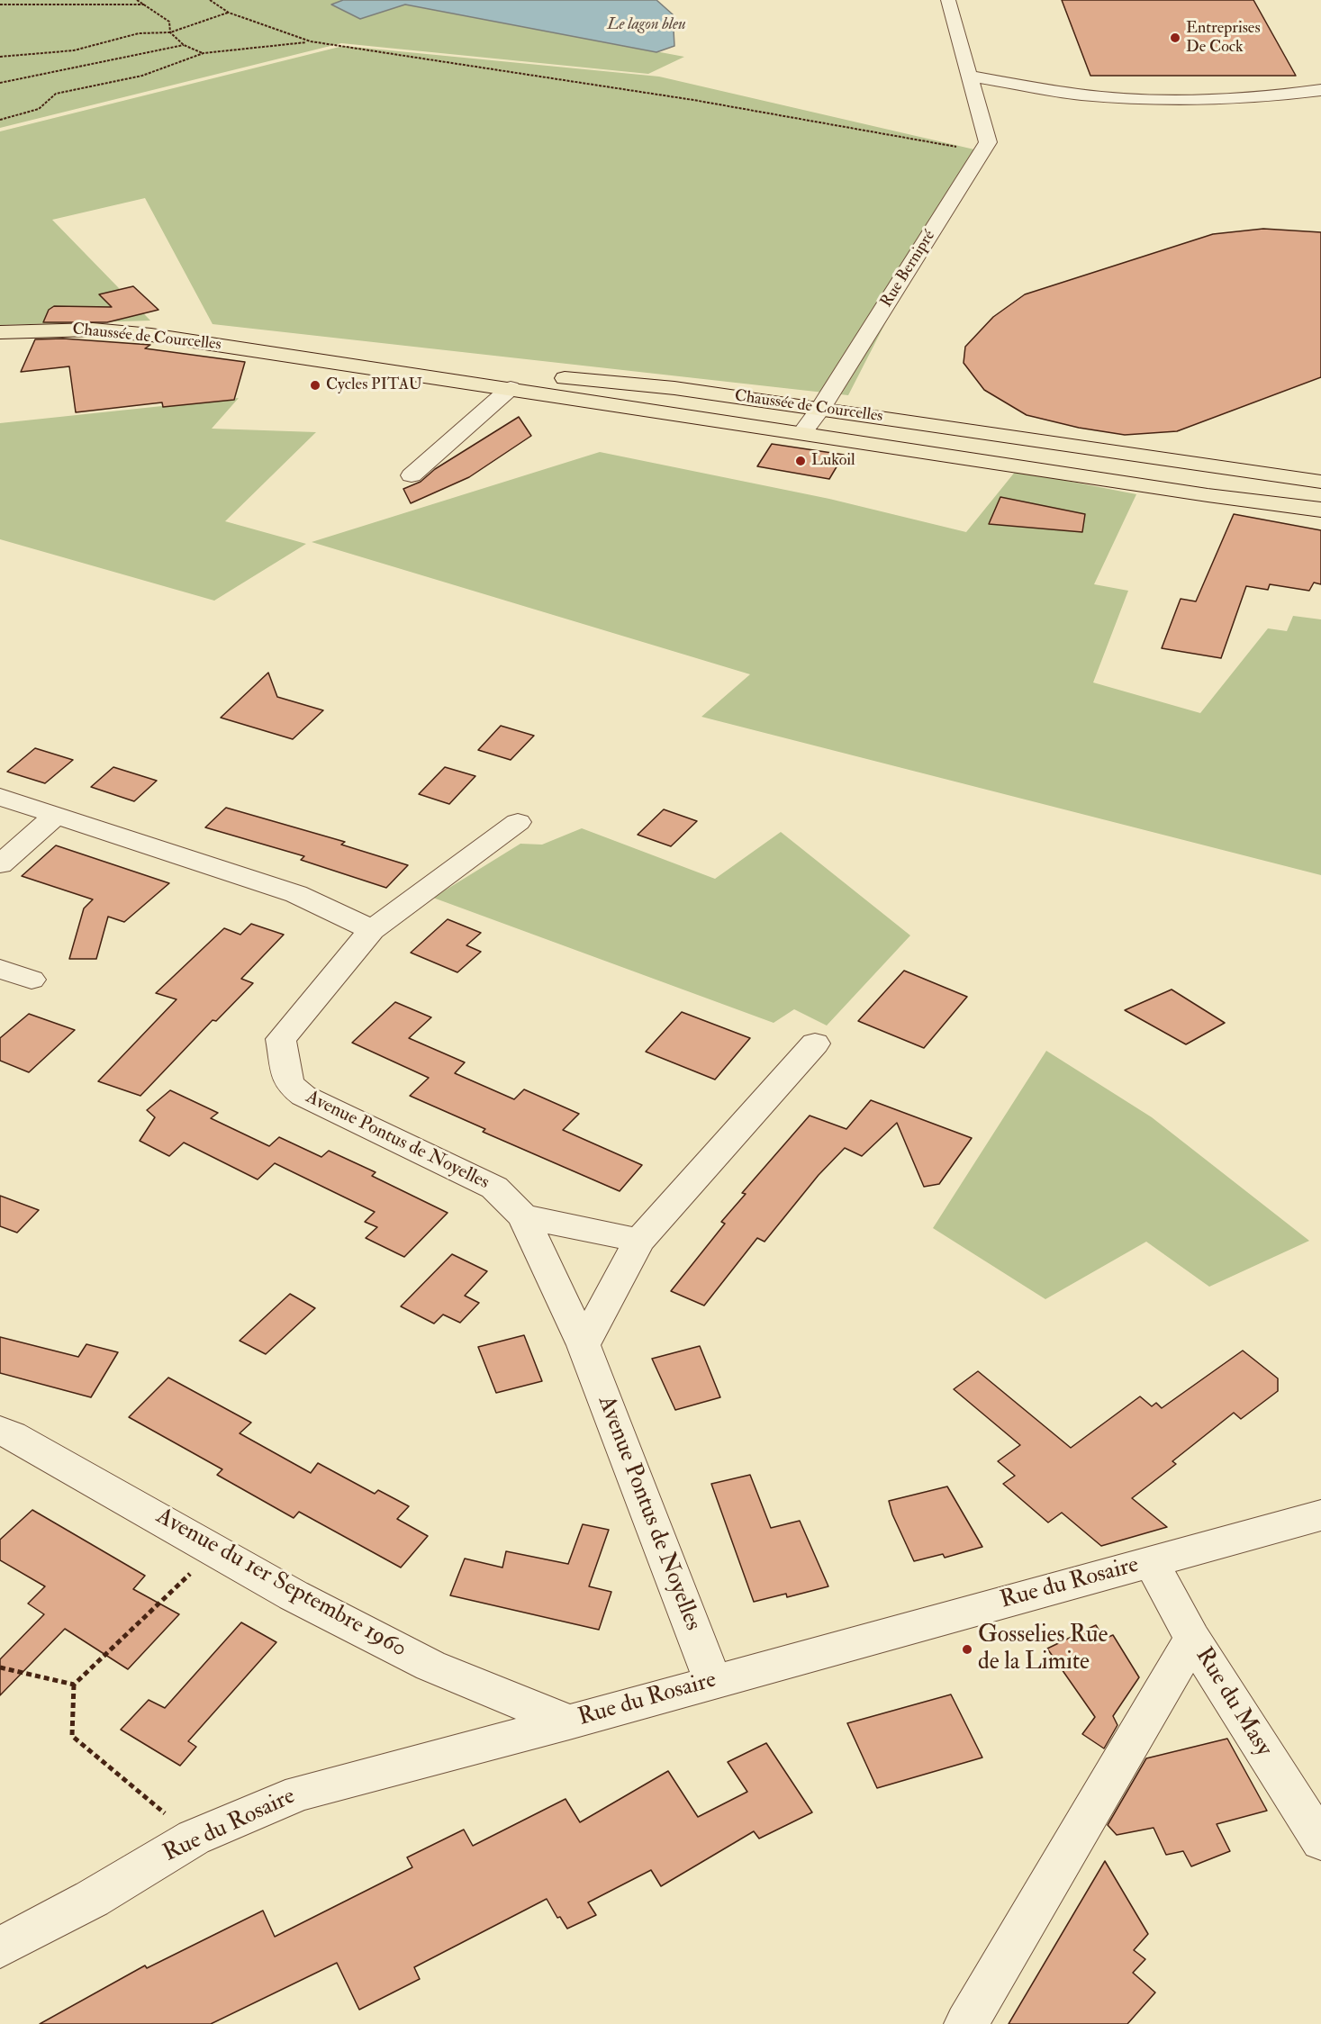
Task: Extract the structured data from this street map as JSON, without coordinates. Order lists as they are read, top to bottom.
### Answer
{
  "streets": {
    "main road": ["Chaussée de Courcelles"],
    "street": [
      "Rue Bernipré",
      "Avenue Pontus de Noyelles",
      "Avenue du 1er Septembre 1960",
      "Rue du Rosaire",
      "Rue du Masy"
    ]
  },
  "crossings": [
    ["Rue Bernipré", "Chaussée de Courcelles"],
    ["Avenue Pontus de Noyelles", "Rue du Rosaire"],
    ["Avenue du 1er Septembre 1960", "Rue du Rosaire"],
    ["Rue du Rosaire", "Rue du Masy"]
  ],
  "water": ["Le lagon bleu"],
  "places": [
    "Entreprises De Cock",
    "Cycles PITAU",
    "Lukoil",
    "Gosselies Rue de la Limite"
  ]
}
